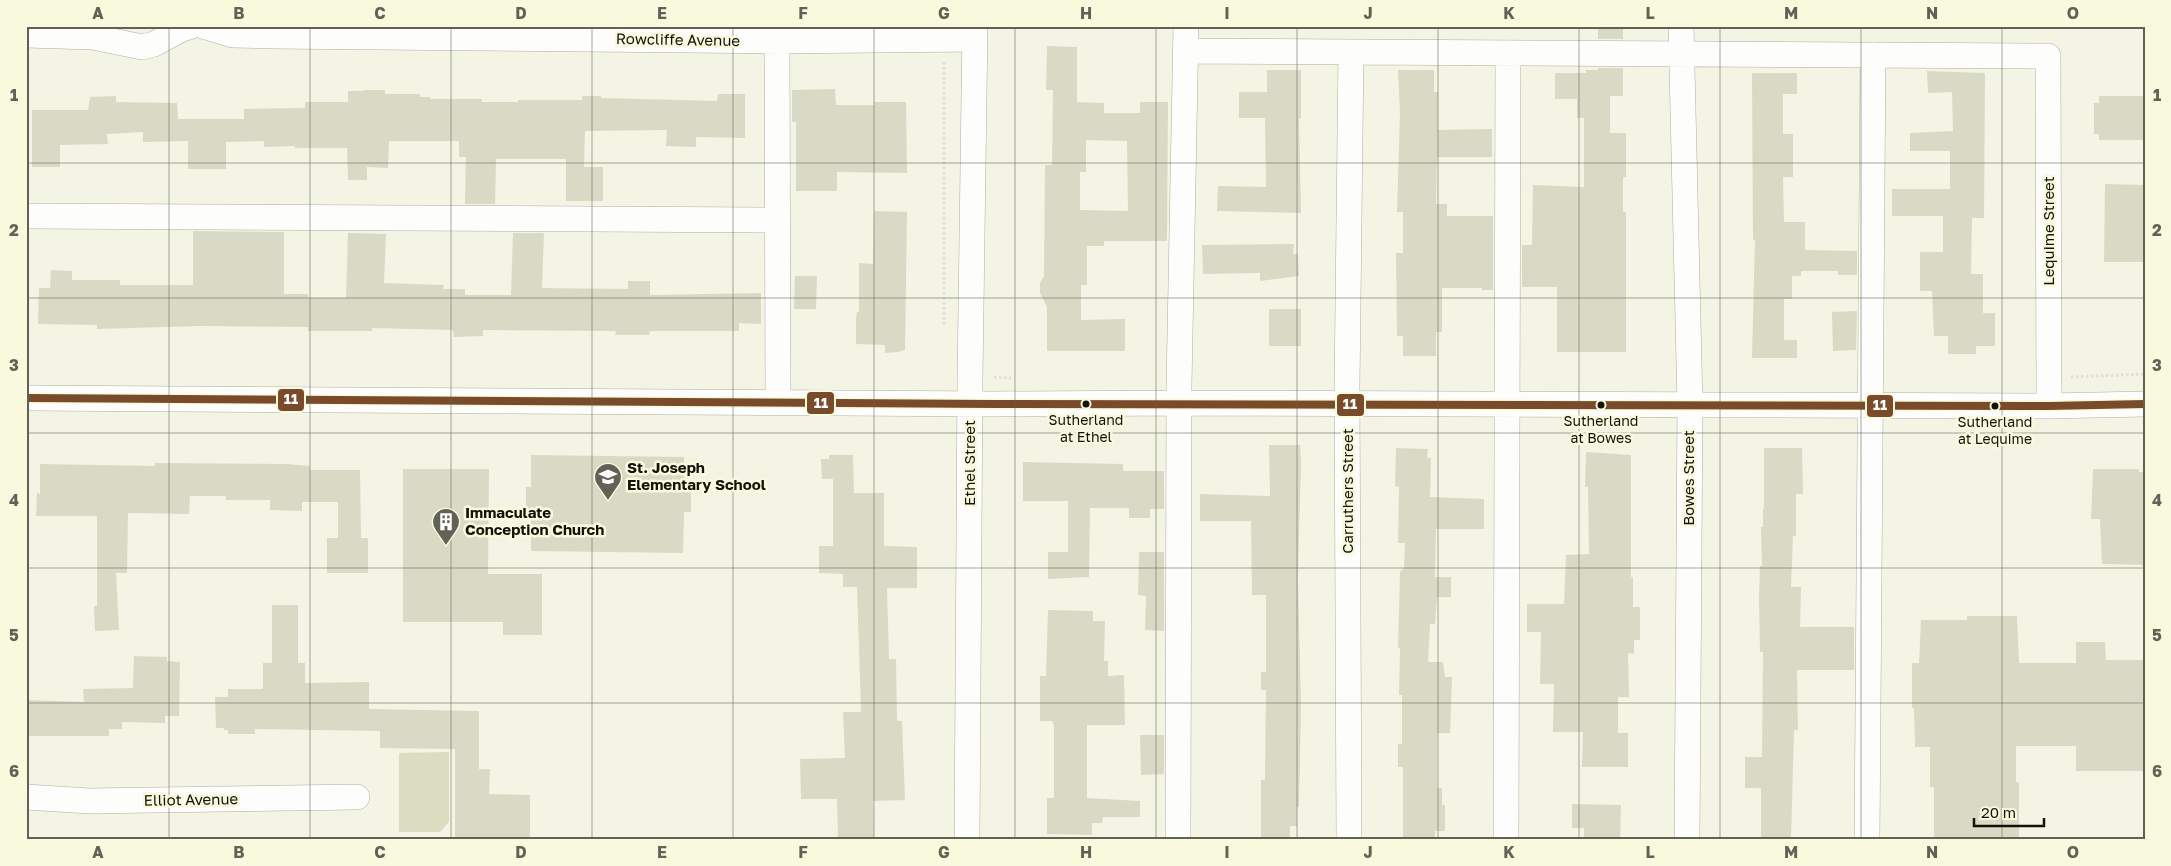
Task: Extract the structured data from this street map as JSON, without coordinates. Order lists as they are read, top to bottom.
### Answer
{
  "streets": {
    "street": [
      "Rowcliffe Avenue",
      "Lequime Street",
      "Ethel Street",
      "Bowes Street",
      "Carruthers Street",
      "Elliot Avenue"
    ]
  },
  "crossings": [
    ["Rowcliffe Avenue", "Ethel Street"]
  ],
  "places": {
    "other": ["Sutherland at Ethel", "Sutherland at Bowes", "Sutherland at Lequime"],
    "school or university": ["St. Joseph Elementary School"],
    "building": ["Immaculate Conception Church"]
  },
  "lines": ["transit line 11"],
  "scale_bar": "20 m",
  "grid": {
    "columns": [
      "A",
      "B",
      "C",
      "D",
      "E",
      "F",
      "G",
      "H",
      "I",
      "J",
      "K",
      "L",
      "M",
      "N",
      "O"
    ],
    "rows": [
      "1",
      "2",
      "3",
      "4",
      "5",
      "6"
    ]
  }
}
